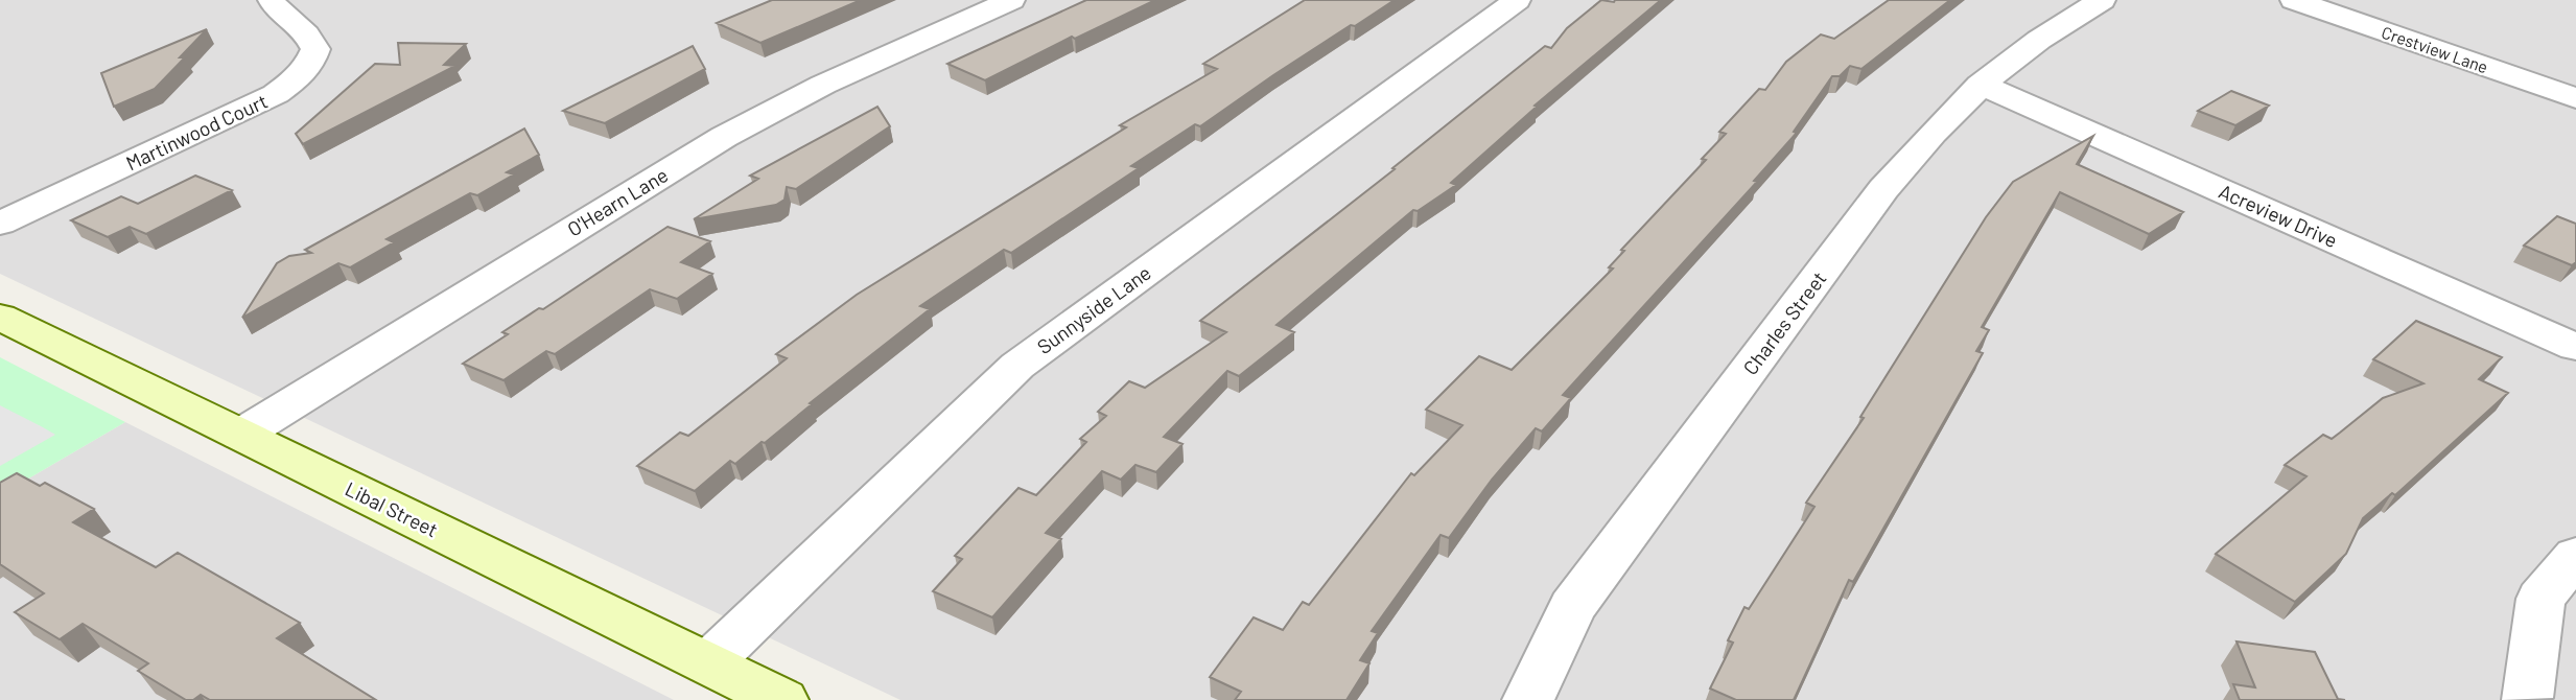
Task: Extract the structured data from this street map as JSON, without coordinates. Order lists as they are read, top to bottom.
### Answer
{
  "streets": {
    "street": [
      "Crestview Lane",
      "Martinwood Court",
      "O'Hearn Lane",
      "Acreview Drive",
      "Sunnyside Lane",
      "Charles Street",
      "Libal Street"
    ]
  },
  "crossings": [
    ["O'Hearn Lane", "Libal Street"],
    ["Acreview Drive", "Charles Street"],
    ["Sunnyside Lane", "Libal Street"]
  ]
}
